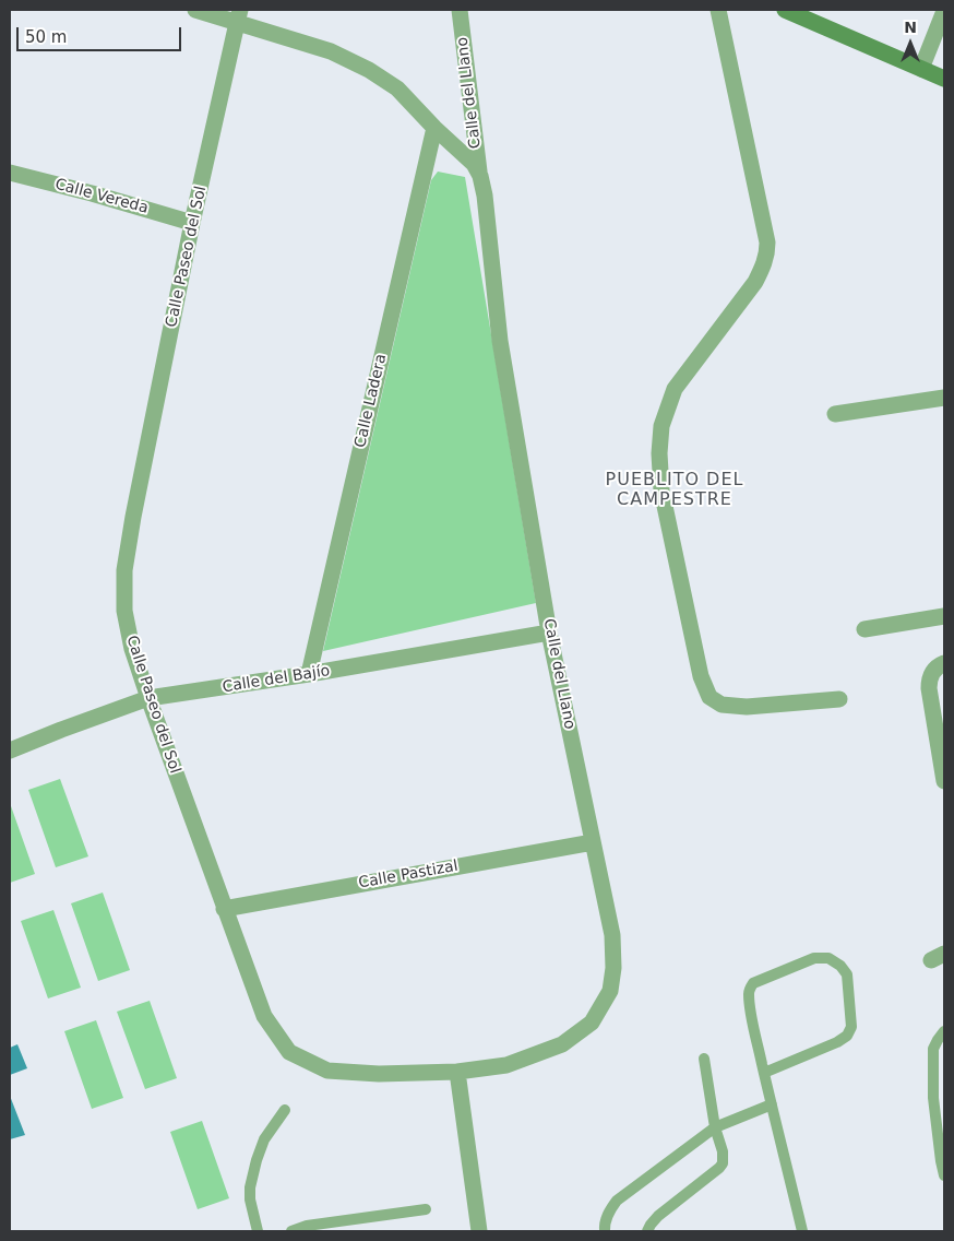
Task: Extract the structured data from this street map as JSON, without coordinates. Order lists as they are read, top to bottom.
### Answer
{
  "streets": {
    "street": [
      "Calle del Llano",
      "Calle Vereda",
      "Calle Paseo del Sol",
      "Calle Ladera",
      "Calle del Bajío",
      "Calle Pastizal"
    ]
  },
  "crossings": [
    ["Calle del Llano", "Calle Paseo del Sol"],
    ["Calle del Llano", "Calle Ladera"],
    ["Calle del Llano", "Calle del Bajío"],
    ["Calle del Llano", "Calle Pastizal"],
    ["Calle Vereda", "Calle Paseo del Sol"],
    ["Calle Paseo del Sol", "Calle del Bajío"],
    ["Calle Paseo del Sol", "Calle Pastizal"],
    ["Calle Ladera", "Calle del Bajío"]
  ],
  "districts": ["PUEBLITO DEL CAMPESTRE"],
  "scale_bar": "50 m",
  "north": "top"
}
